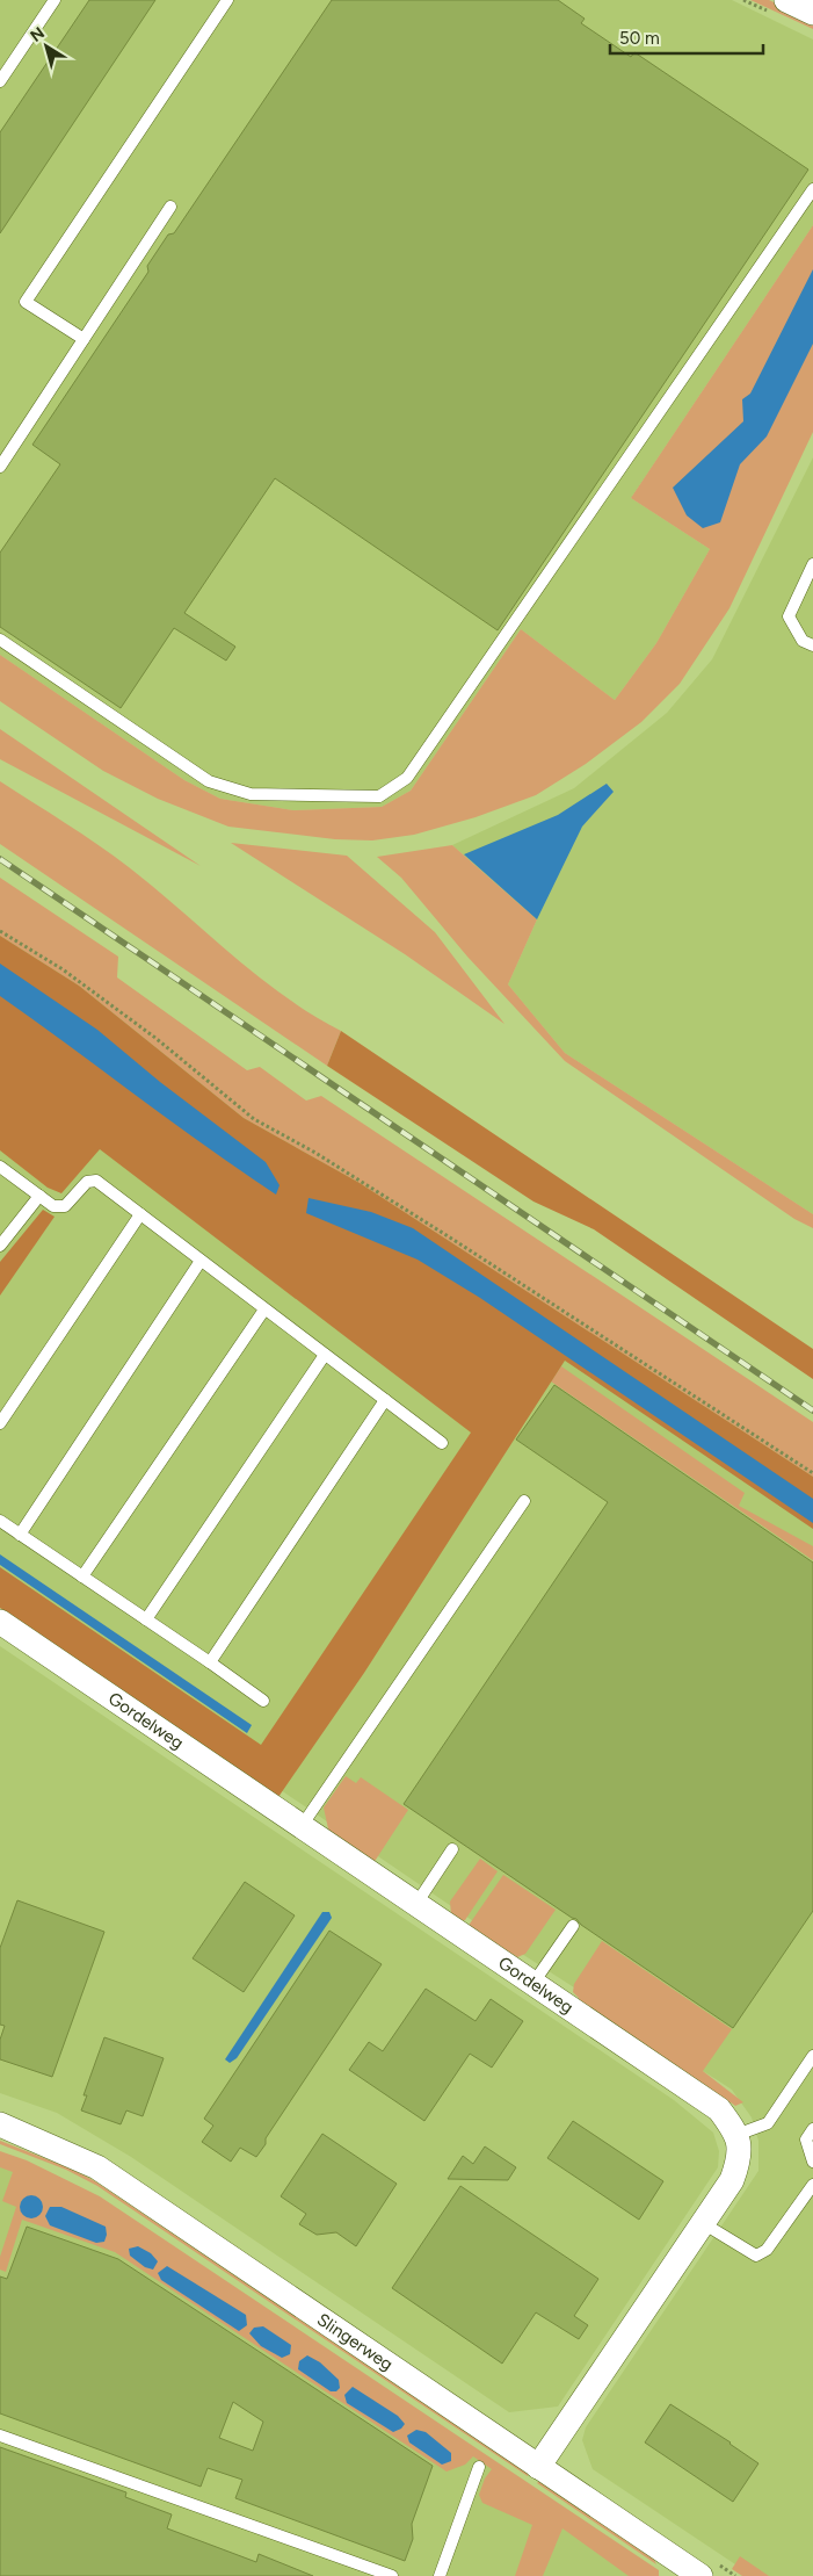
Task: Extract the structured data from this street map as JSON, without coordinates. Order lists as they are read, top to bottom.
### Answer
{
  "streets": {
    "street": ["Gordelweg", "Slingerweg"]
  },
  "scale_bar": "50 m",
  "north": "top left"
}
